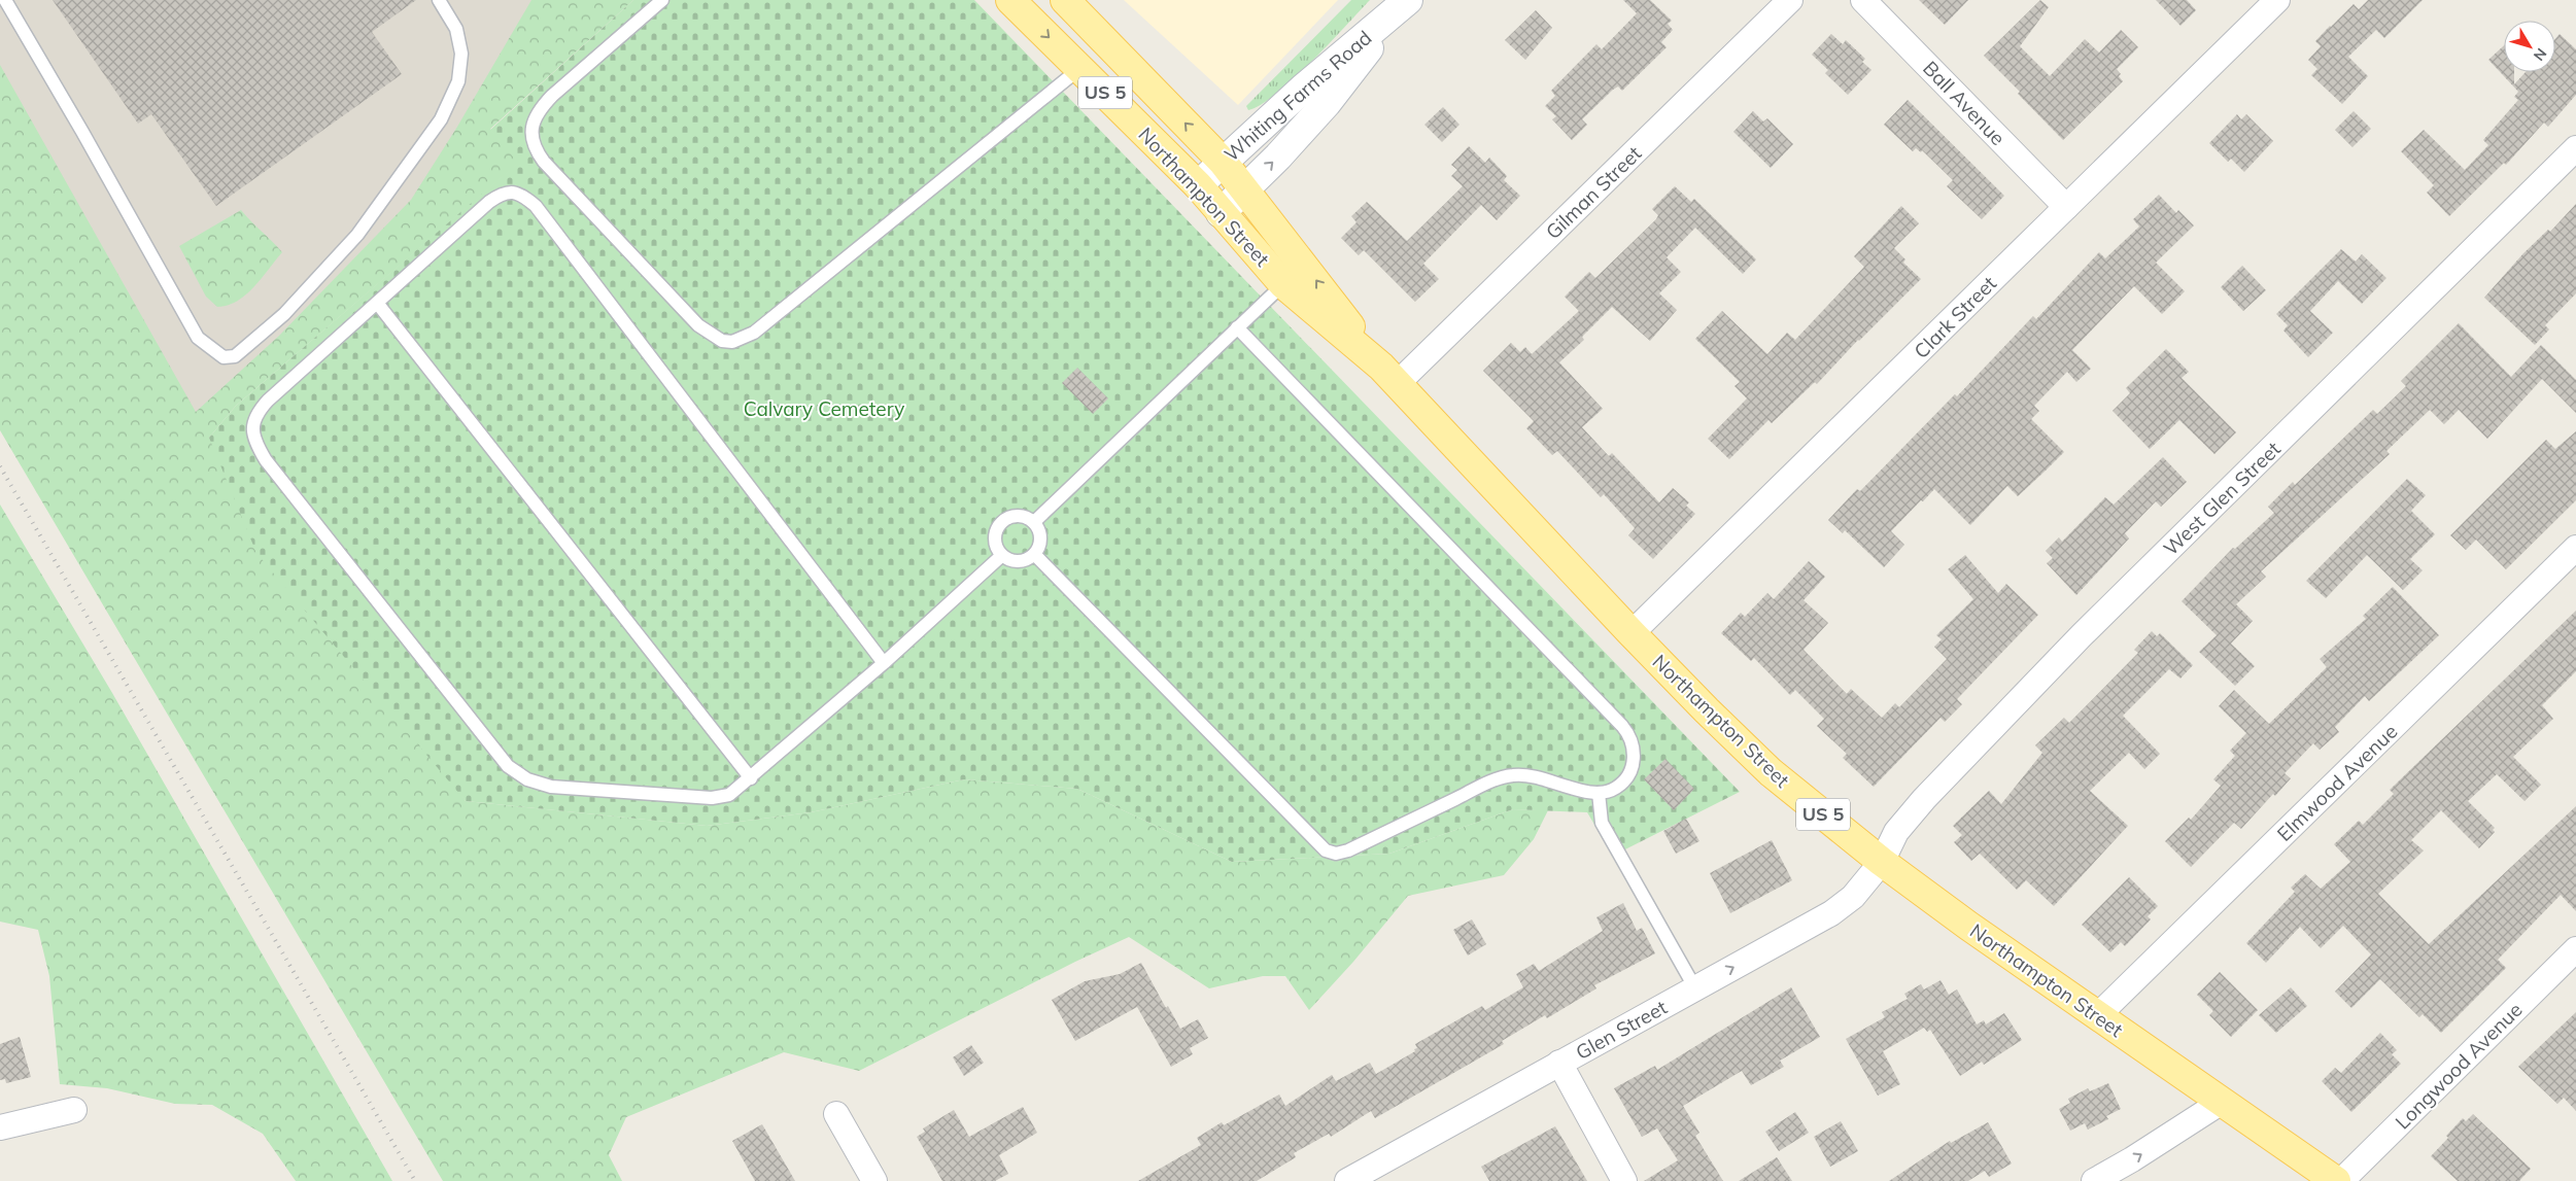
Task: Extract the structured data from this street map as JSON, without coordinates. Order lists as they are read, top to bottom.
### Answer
{
  "streets": {
    "main road": ["US 5", "Whiting Farms Road", "Northampton Street"],
    "street": [
      "Ball Avenue",
      "Gilman Street",
      "Clark Street",
      "West Glen Street",
      "Elmwood Avenue",
      "Glen Street",
      "Longwood Avenue"
    ]
  },
  "crossings": [
    ["Whiting Farms Road", "Northampton Street"],
    ["Ball Avenue", "Clark Street"],
    ["Gilman Street", "Northampton Street"],
    ["Northampton Street", "Clark Street"],
    ["Northampton Street", "West Glen Street"],
    ["Northampton Street", "Elmwood Avenue"],
    ["Northampton Street", "Glen Street"],
    ["West Glen Street", "Glen Street"]
  ],
  "one_way": ["Glen Street"],
  "parks": ["Calvary Cemetery"],
  "north": "bottom right"
}
